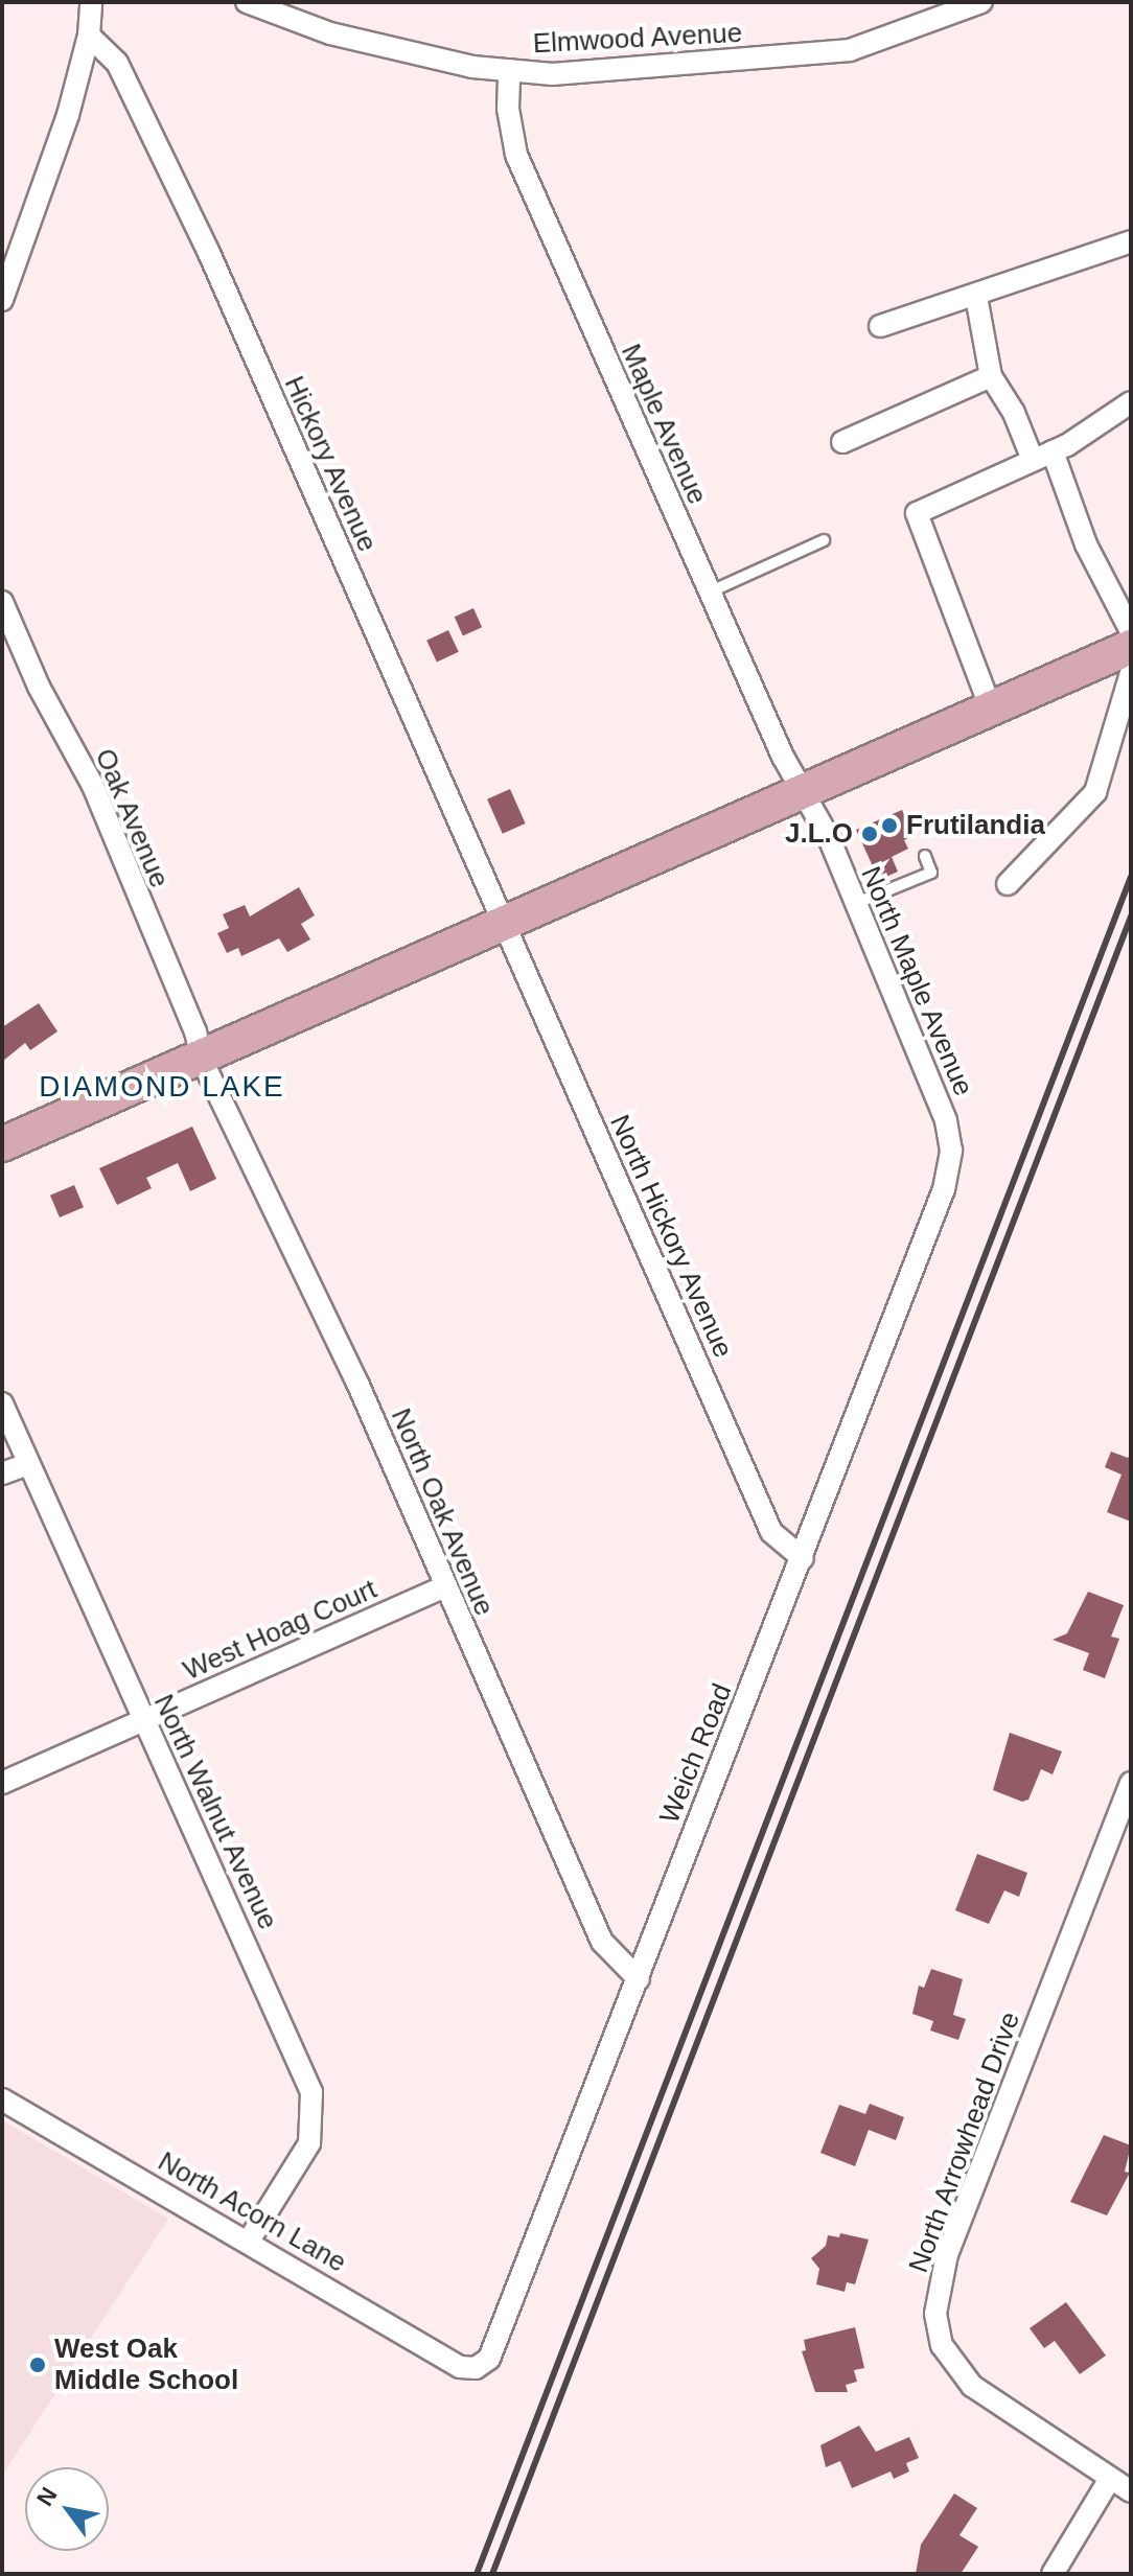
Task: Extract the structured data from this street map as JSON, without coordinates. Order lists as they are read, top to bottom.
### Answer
{
  "streets": {
    "street": [
      "Elmwood Avenue",
      "Maple Avenue",
      "Hickory Avenue",
      "Oak Avenue",
      "North Maple Avenue",
      "North Hickory Avenue",
      "North Oak Avenue",
      "West Hoag Court",
      "Weich Road",
      "North Walnut Avenue",
      "North Arrowhead Drive",
      "North Acorn Lane"
    ]
  },
  "crossings": [
    ["Elmwood Avenue", "Maple Avenue"],
    ["Maple Avenue", "North Maple Avenue"],
    ["Hickory Avenue", "North Hickory Avenue"],
    ["Oak Avenue", "North Oak Avenue"],
    ["North Maple Avenue", "Weich Road"],
    ["North Hickory Avenue", "Weich Road"],
    ["North Oak Avenue", "West Hoag Court"],
    ["North Oak Avenue", "Weich Road"],
    ["West Hoag Court", "North Walnut Avenue"],
    ["Weich Road", "North Acorn Lane"],
    ["North Walnut Avenue", "North Acorn Lane"]
  ],
  "districts": ["DIAMOND LAKE"],
  "places": ["Frutilandia", "J.L.O", "West Oak Middle School"],
  "north": "top left"
}
